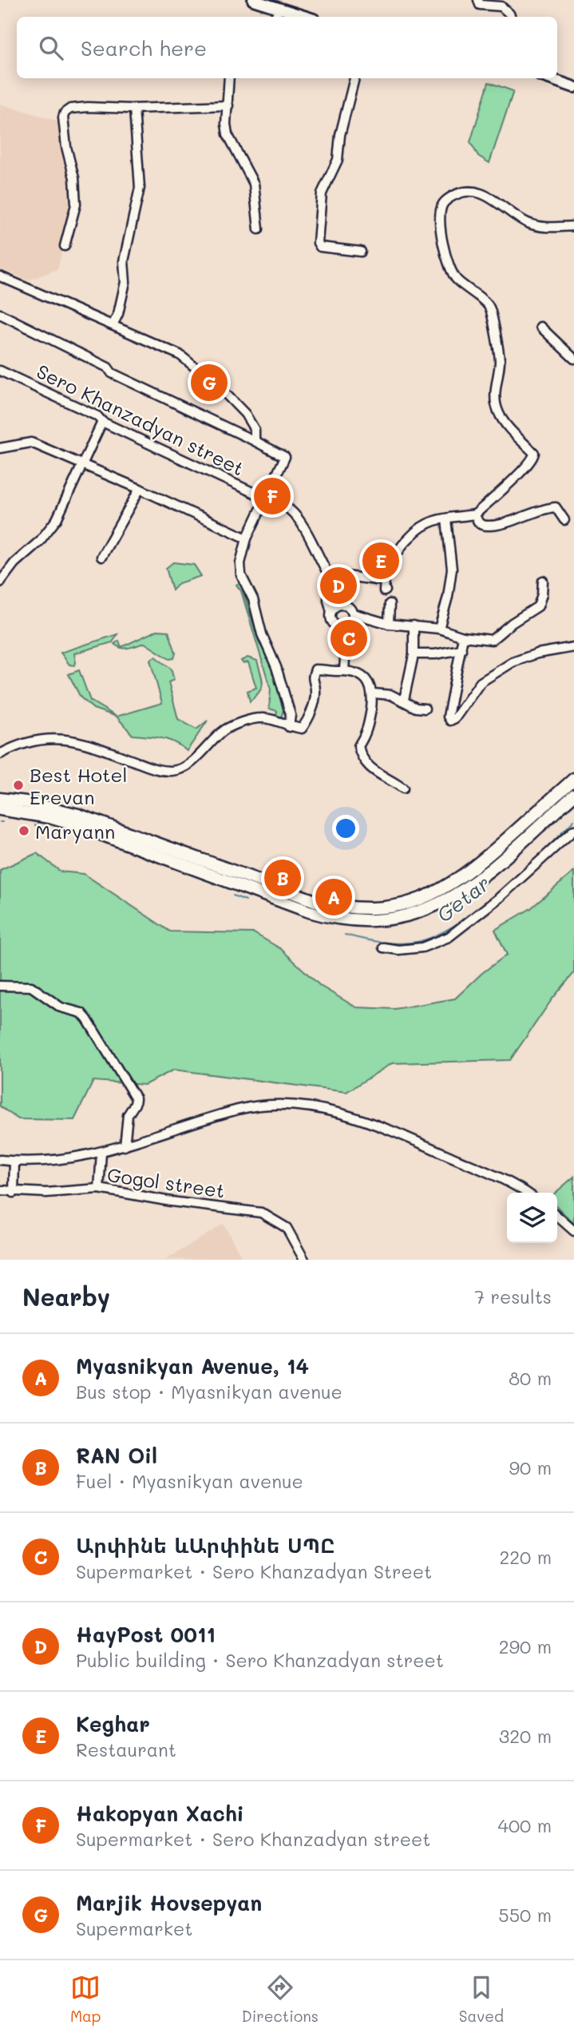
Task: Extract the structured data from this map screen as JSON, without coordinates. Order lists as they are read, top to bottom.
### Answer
{
  "streets": {
    "street": ["Sero Khanzadyan street", "Gogol street"]
  },
  "water": ["Getar"],
  "places": ["Best Hotel Erevan", "Maryann"],
  "page": {
    "search": "Search here",
    "pins": [
      "G",
      "F",
      "E",
      "D",
      "C",
      "B",
      "A"
    ],
    "heading": ["Nearby", "7 results"],
    "list": [
      {
        "mark": "A",
        "name": "Myasnikyan Avenue, 14",
        "note": "Bus stop · Myasnikyan avenue",
        "value": "80 m"
      },
      {
        "mark": "B",
        "name": "RAN Oil",
        "note": "Fuel · Myasnikyan avenue",
        "value": "90 m"
      },
      {
        "mark": "C",
        "name": "Արփինե ևԱրփինե ՍՊԸ",
        "note": "Supermarket · Sero Khanzadyan Street",
        "value": "220 m"
      },
      {
        "mark": "D",
        "name": "HayPost 0011",
        "note": "Public building · Sero Khanzadyan street",
        "value": "290 m"
      },
      {
        "mark": "E",
        "name": "Keghar",
        "note": "Restaurant",
        "value": "320 m"
      },
      {
        "mark": "F",
        "name": "Hakopyan Xachi",
        "note": "Supermarket · Sero Khanzadyan street",
        "value": "400 m"
      },
      {
        "mark": "G",
        "name": "Marjik Hovsepyan",
        "note": "Supermarket",
        "value": "550 m"
      }
    ],
    "nav": ["Map", "Directions", "Saved"]
  }
}
